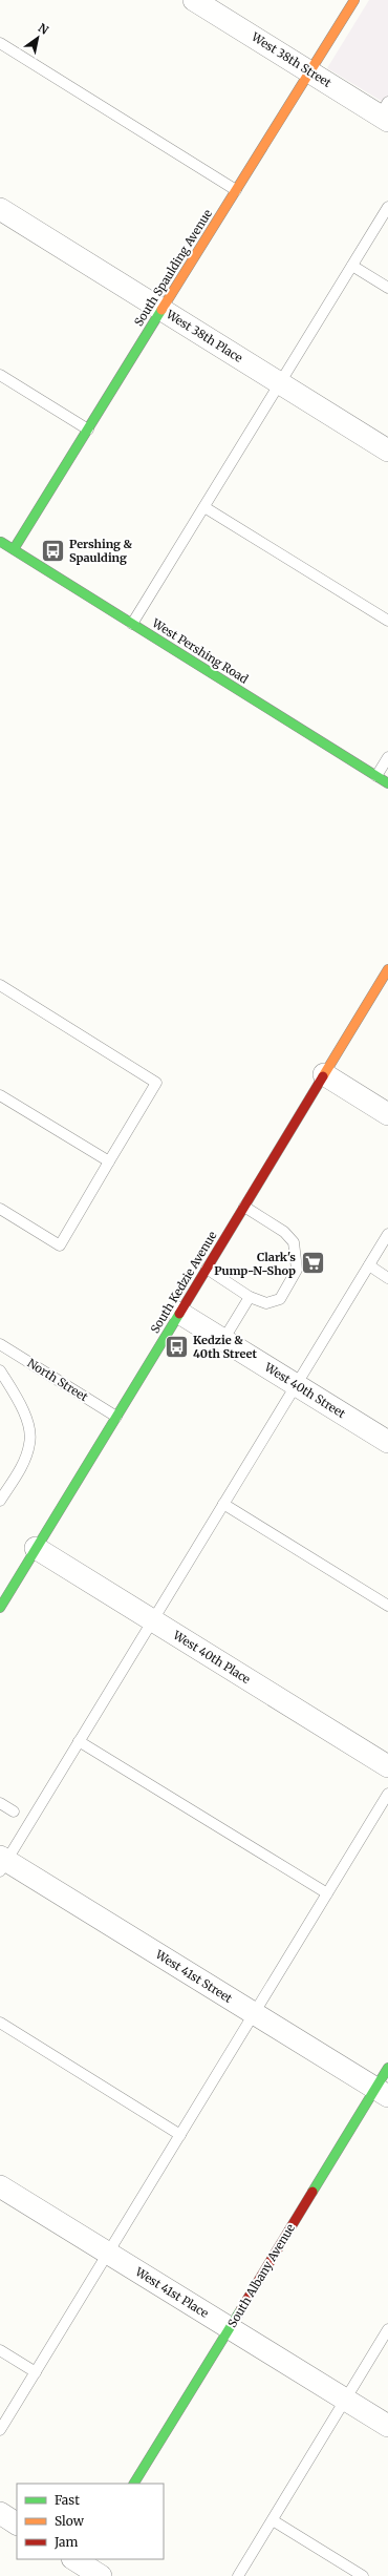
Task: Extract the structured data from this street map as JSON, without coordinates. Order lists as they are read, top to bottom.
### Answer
{
  "streets": {
    "street": [
      "West 38th Street",
      "South Spaulding Avenue",
      "West 38th Place",
      "West Pershing Road",
      "South Kedzie Avenue",
      "West 40th Street",
      "West 40th Place",
      "West 41st Street",
      "South Albany Avenue",
      "West 41st Place"
    ],
    "lane": ["North Street"]
  },
  "crossings": [
    ["West 38th Street", "South Spaulding Avenue"],
    ["South Spaulding Avenue", "West 38th Place"],
    ["South Spaulding Avenue", "West Pershing Road"],
    ["South Kedzie Avenue", "North Street"],
    ["South Kedzie Avenue", "West 40th Street"],
    ["South Kedzie Avenue", "West 40th Place"],
    ["West 41st Street", "South Albany Avenue"],
    ["South Albany Avenue", "West 41st Place"]
  ],
  "places": {
    "bus stop": ["Pershing & Spaulding", "Kedzie & 40th Street"],
    "supermarket": ["Clark's Pump-N-Shop"]
  },
  "legend": ["Fast", "Slow", "Jam"],
  "north": "top right"
}
